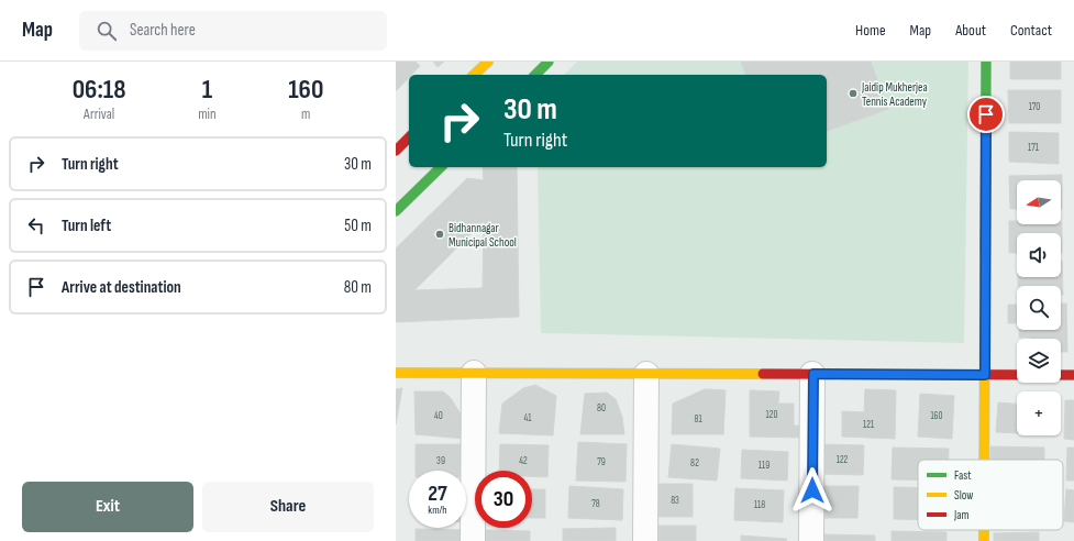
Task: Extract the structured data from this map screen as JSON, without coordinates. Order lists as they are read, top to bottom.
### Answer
{
  "places": ["Jaidip Mukherjea Tennis Academy", "Bidhannagar Municipal School"],
  "house_numbers": [
    "170",
    "171",
    "80",
    "120",
    "40",
    "160",
    "41",
    "81",
    "121",
    "122",
    "39",
    "42",
    "79",
    "82",
    "119",
    "83",
    "78",
    "118"
  ],
  "legend": ["Fast", "Slow", "Jam"],
  "north": "left",
  "page": {
    "header": "Map",
    "search": "Search here",
    "nav": [
      "Home",
      "Map",
      "About",
      "Contact"
    ],
    "eta": [
      "06:18",
      "Arrival",
      "1",
      "min",
      "160",
      "m"
    ],
    "turn": ["30 m", "Turn right"],
    "list": [
      {
        "name": "Turn right",
        "value": "30 m"
      },
      {
        "name": "Turn left",
        "value": "50 m"
      },
      {
        "name": "Arrive at destination",
        "value": "80 m"
      }
    ],
    "map_buttons": "+",
    "speed": "27 km/h",
    "limit": "30",
    "buttons": ["Exit", "Share"]
  }
}
